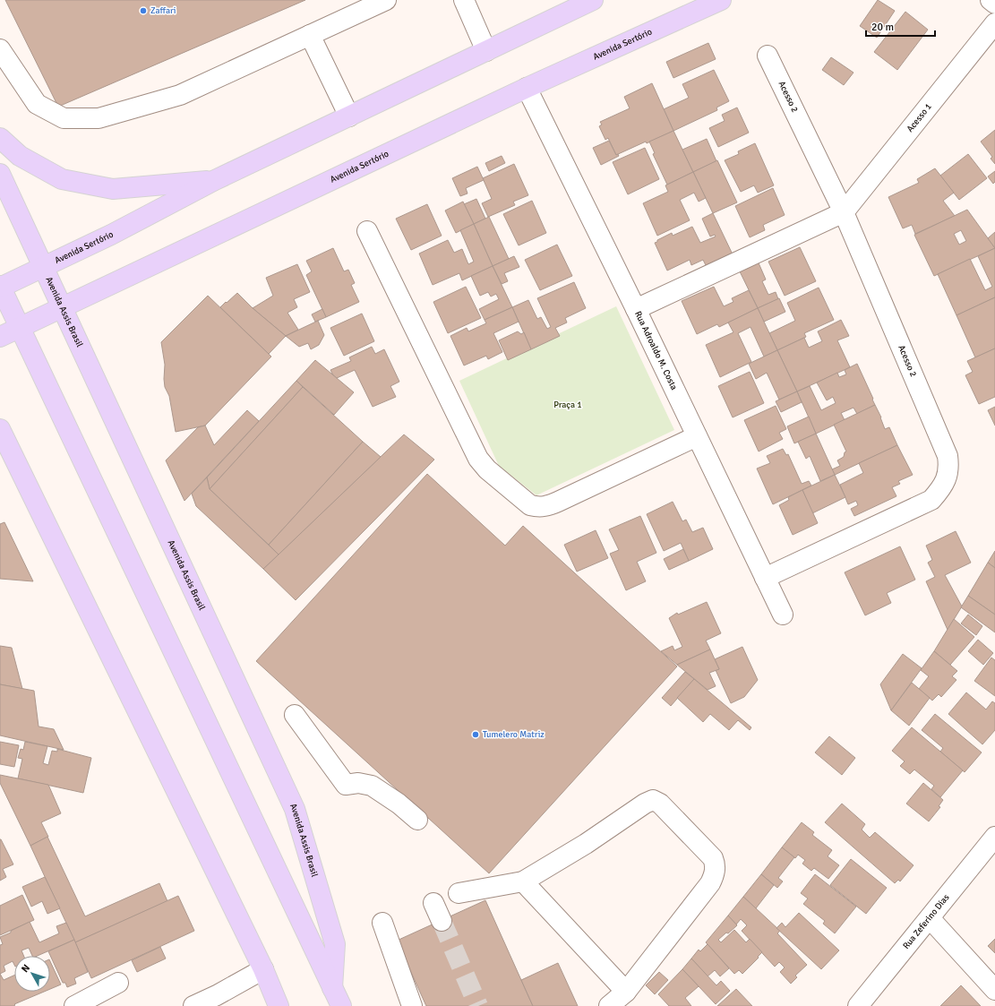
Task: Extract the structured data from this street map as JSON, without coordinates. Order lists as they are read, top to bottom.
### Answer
{
  "streets": {
    "main road": ["Avenida Sertório", "Avenida Assis Brasil"],
    "street": [
      "Acesso 2",
      "Acesso 1",
      "Rua Adroaldo M. Costa",
      "Rua Zeferino Dias"
    ]
  },
  "crossings": [
    ["Avenida Sertório", "Avenida Assis Brasil"],
    ["Avenida Sertório", "Rua Adroaldo M. Costa"],
    ["Acesso 2", "Acesso 1"],
    ["Acesso 2", "Rua Adroaldo M. Costa"]
  ],
  "parks": ["Praça 1"],
  "places": ["Zaffari", "Tumelero Matriz"],
  "scale_bar": "20 m",
  "north": "top left"
}
